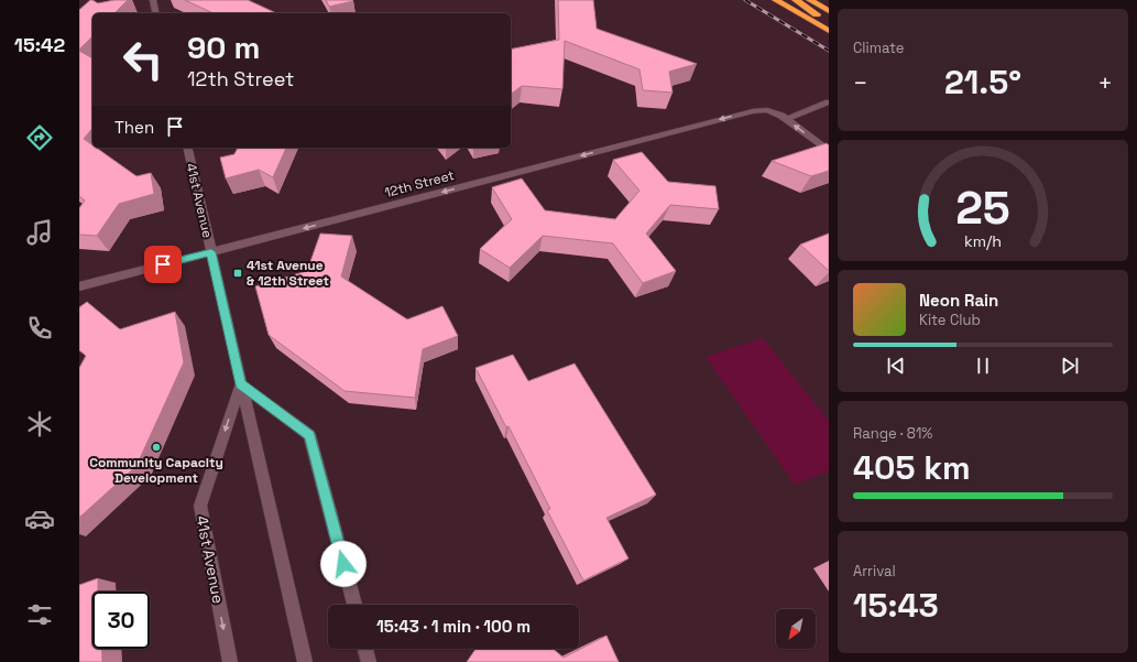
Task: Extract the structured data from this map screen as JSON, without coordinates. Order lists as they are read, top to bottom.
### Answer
{
  "streets": {
    "street": ["12th Street", "41st Avenue"]
  },
  "crossings": [
    ["12th Street", "41st Avenue"]
  ],
  "one_way": ["12th Street"],
  "places": {
    "transit": ["41st Avenue & 12th Street"],
    "other": ["Community Capacity Development"]
  },
  "north": "bottom left",
  "page": {
    "tabs": "15:42",
    "tile": [
      "Climate",
      ["Range · 81%", "405 km"],
      ["Arrival", "15:43"]
    ],
    "turn": ["90 m", "12th Street"],
    "heat": ["−", "21.5°", "+"],
    "then": "Then",
    "song": ["Neon Rain", "Kite Club"],
    "limit": "30",
    "trip": "15:43 · 1 min · 100 m",
    "gauge": ["25", "km/h"]
  }
}
